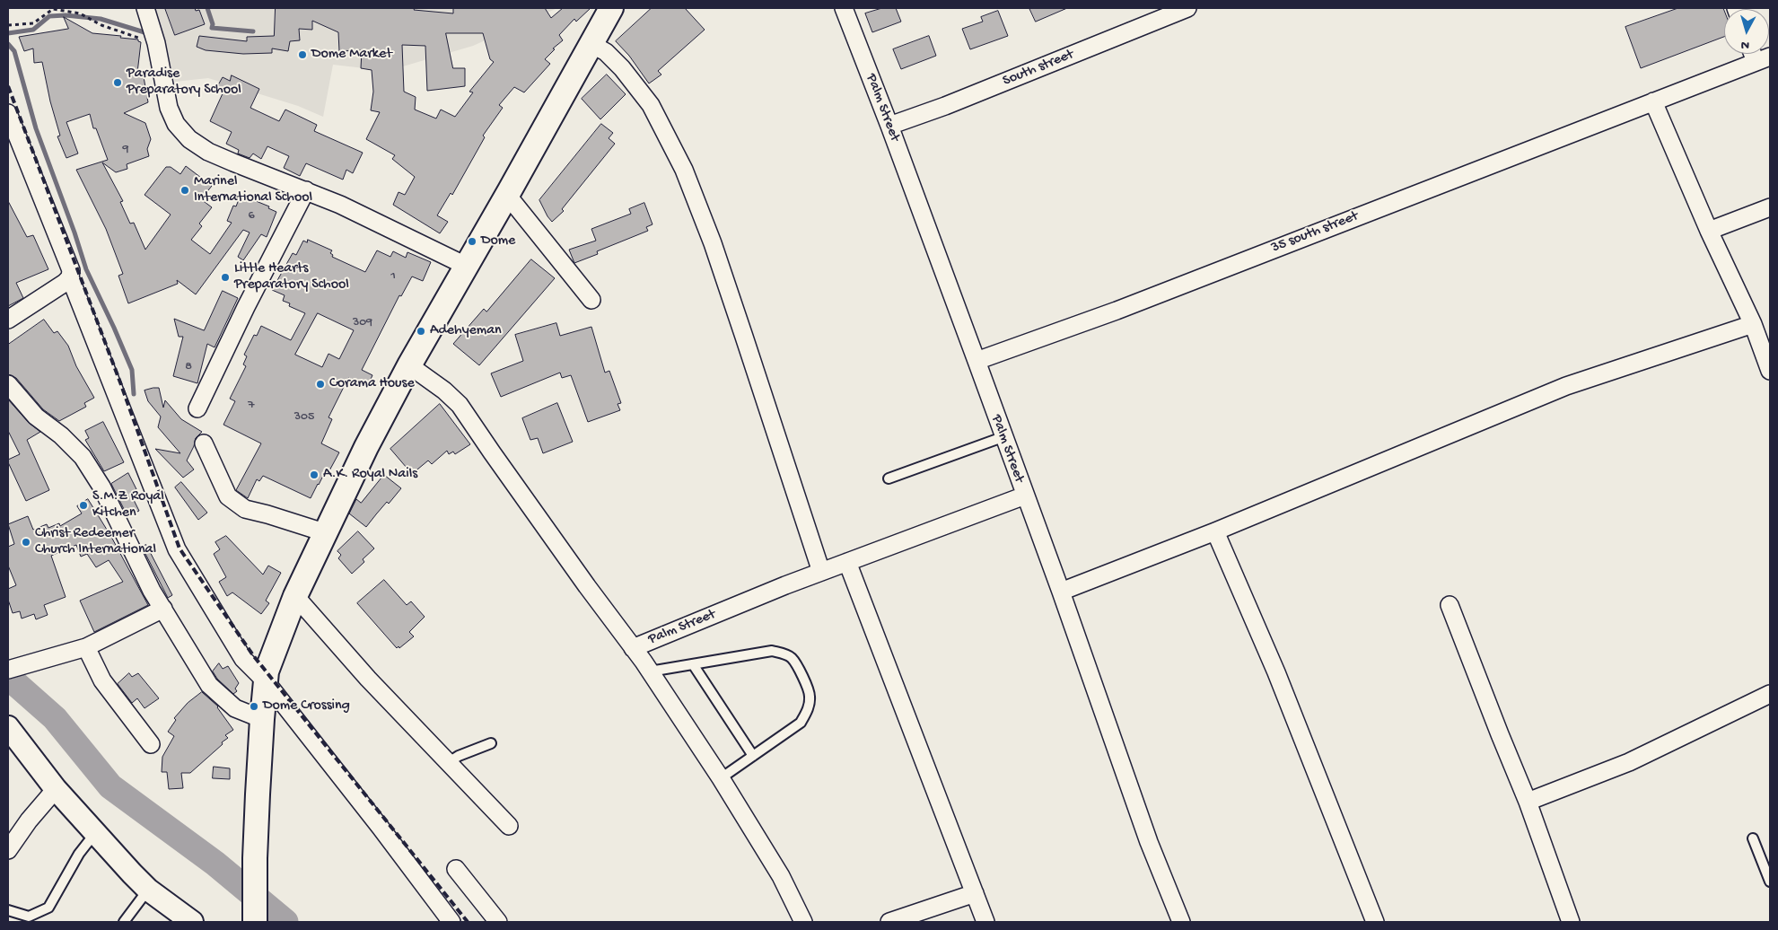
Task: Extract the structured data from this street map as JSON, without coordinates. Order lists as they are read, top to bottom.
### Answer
{
  "streets": {
    "street": ["South street", "Palm Street", "35 south street"]
  },
  "crossings": [
    ["South street", "Palm Street"],
    ["Palm Street", "35 south street"]
  ],
  "places": [
    "Dome Market",
    "Paradise Preparatory School",
    "Marinel International School",
    "Dome",
    "Little Hearts Preparatory School",
    "Adehyeman",
    "Corama House",
    "A.K. Royal Nails",
    "S.M.Z Royal Kitchen",
    "Christ Redeemer Church International",
    "Dome Crossing"
  ],
  "house_numbers": [
    "9",
    "6",
    "1",
    "309",
    "8",
    "7",
    "305"
  ],
  "north": "bottom"
}
